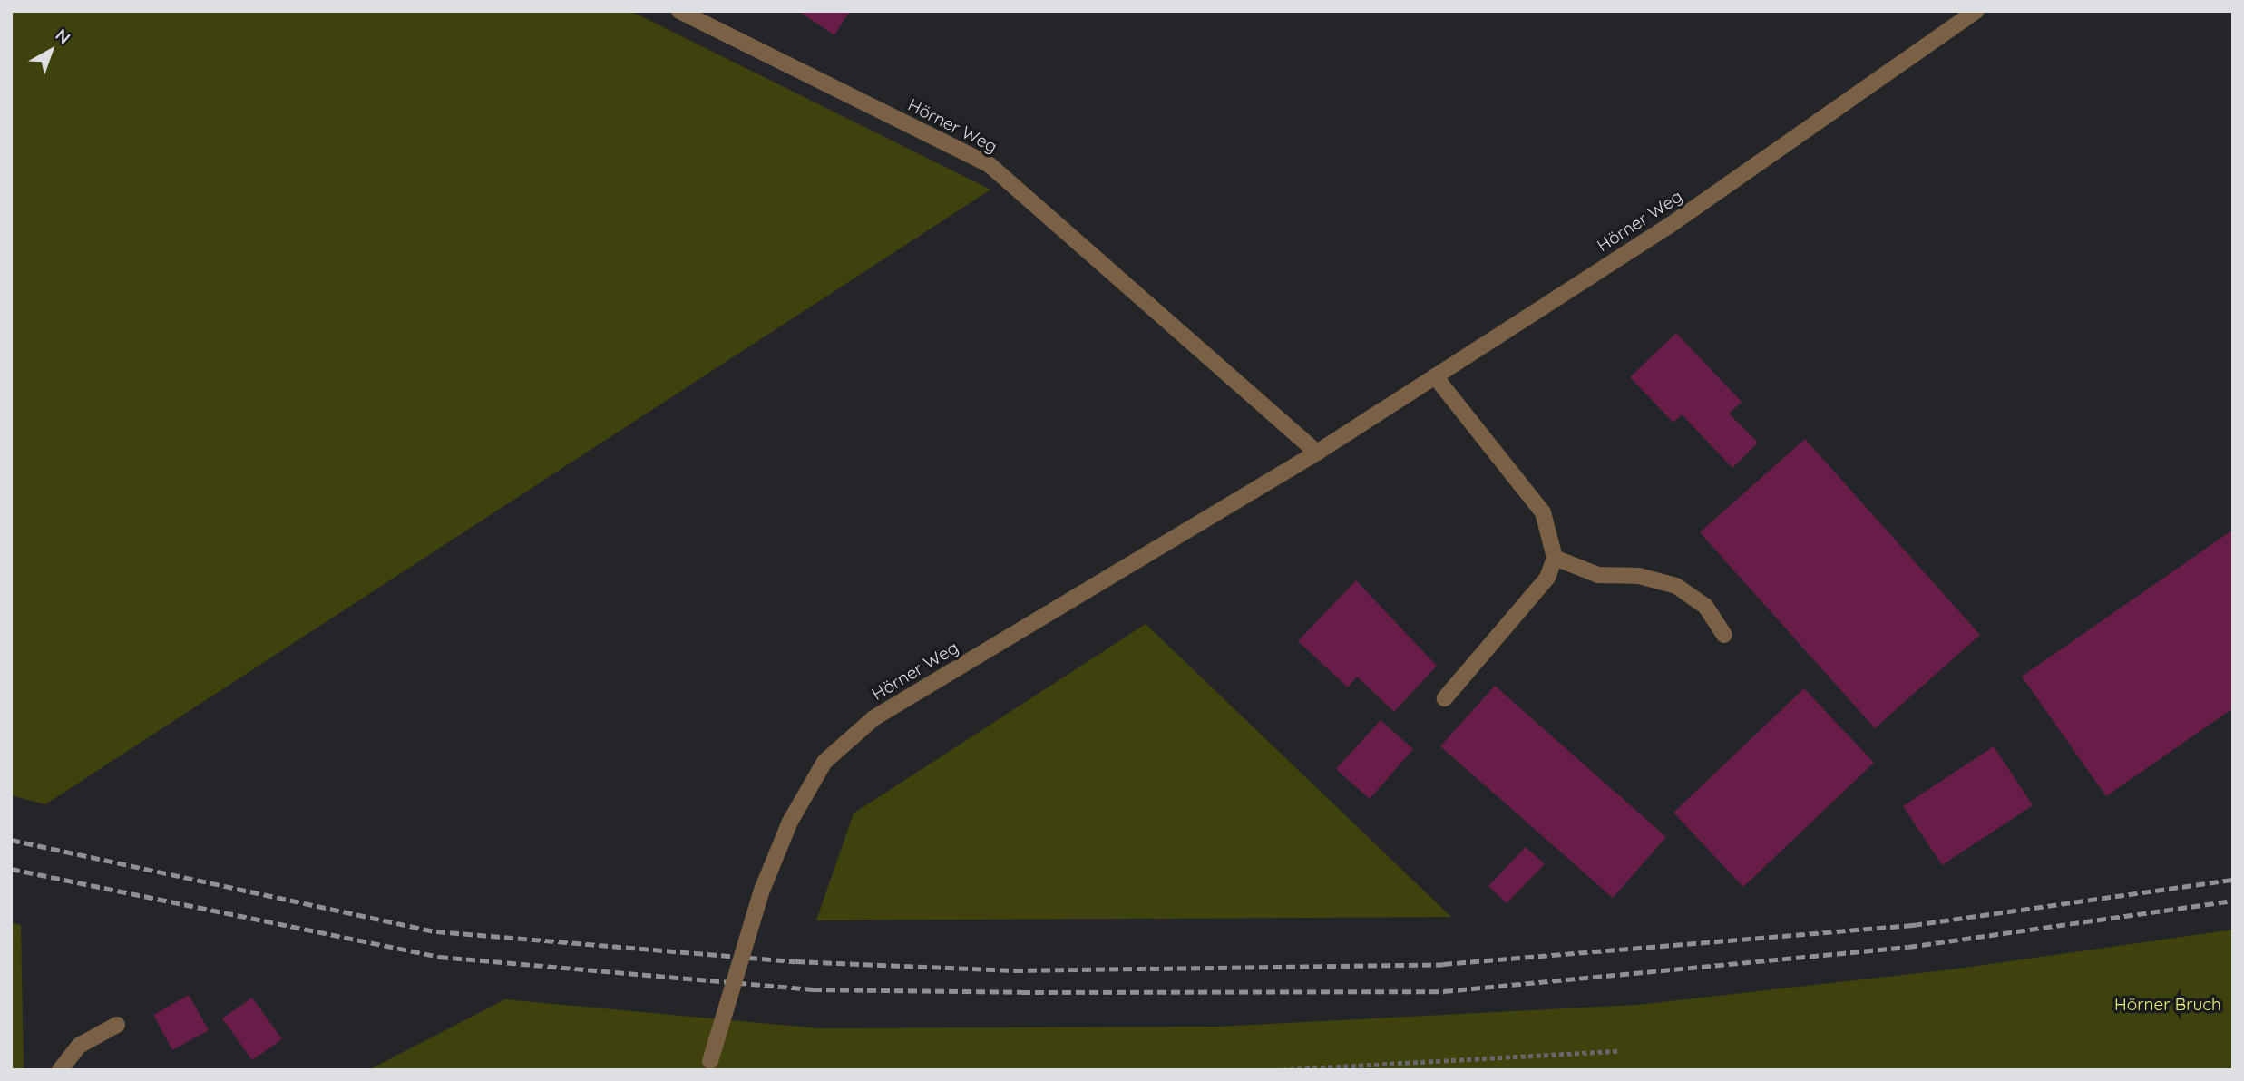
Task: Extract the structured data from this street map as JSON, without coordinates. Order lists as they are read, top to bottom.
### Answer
{
  "streets": {
    "street": ["Hörner Weg"]
  },
  "parks": ["Hörner Bruch"],
  "north": "top right"
}
